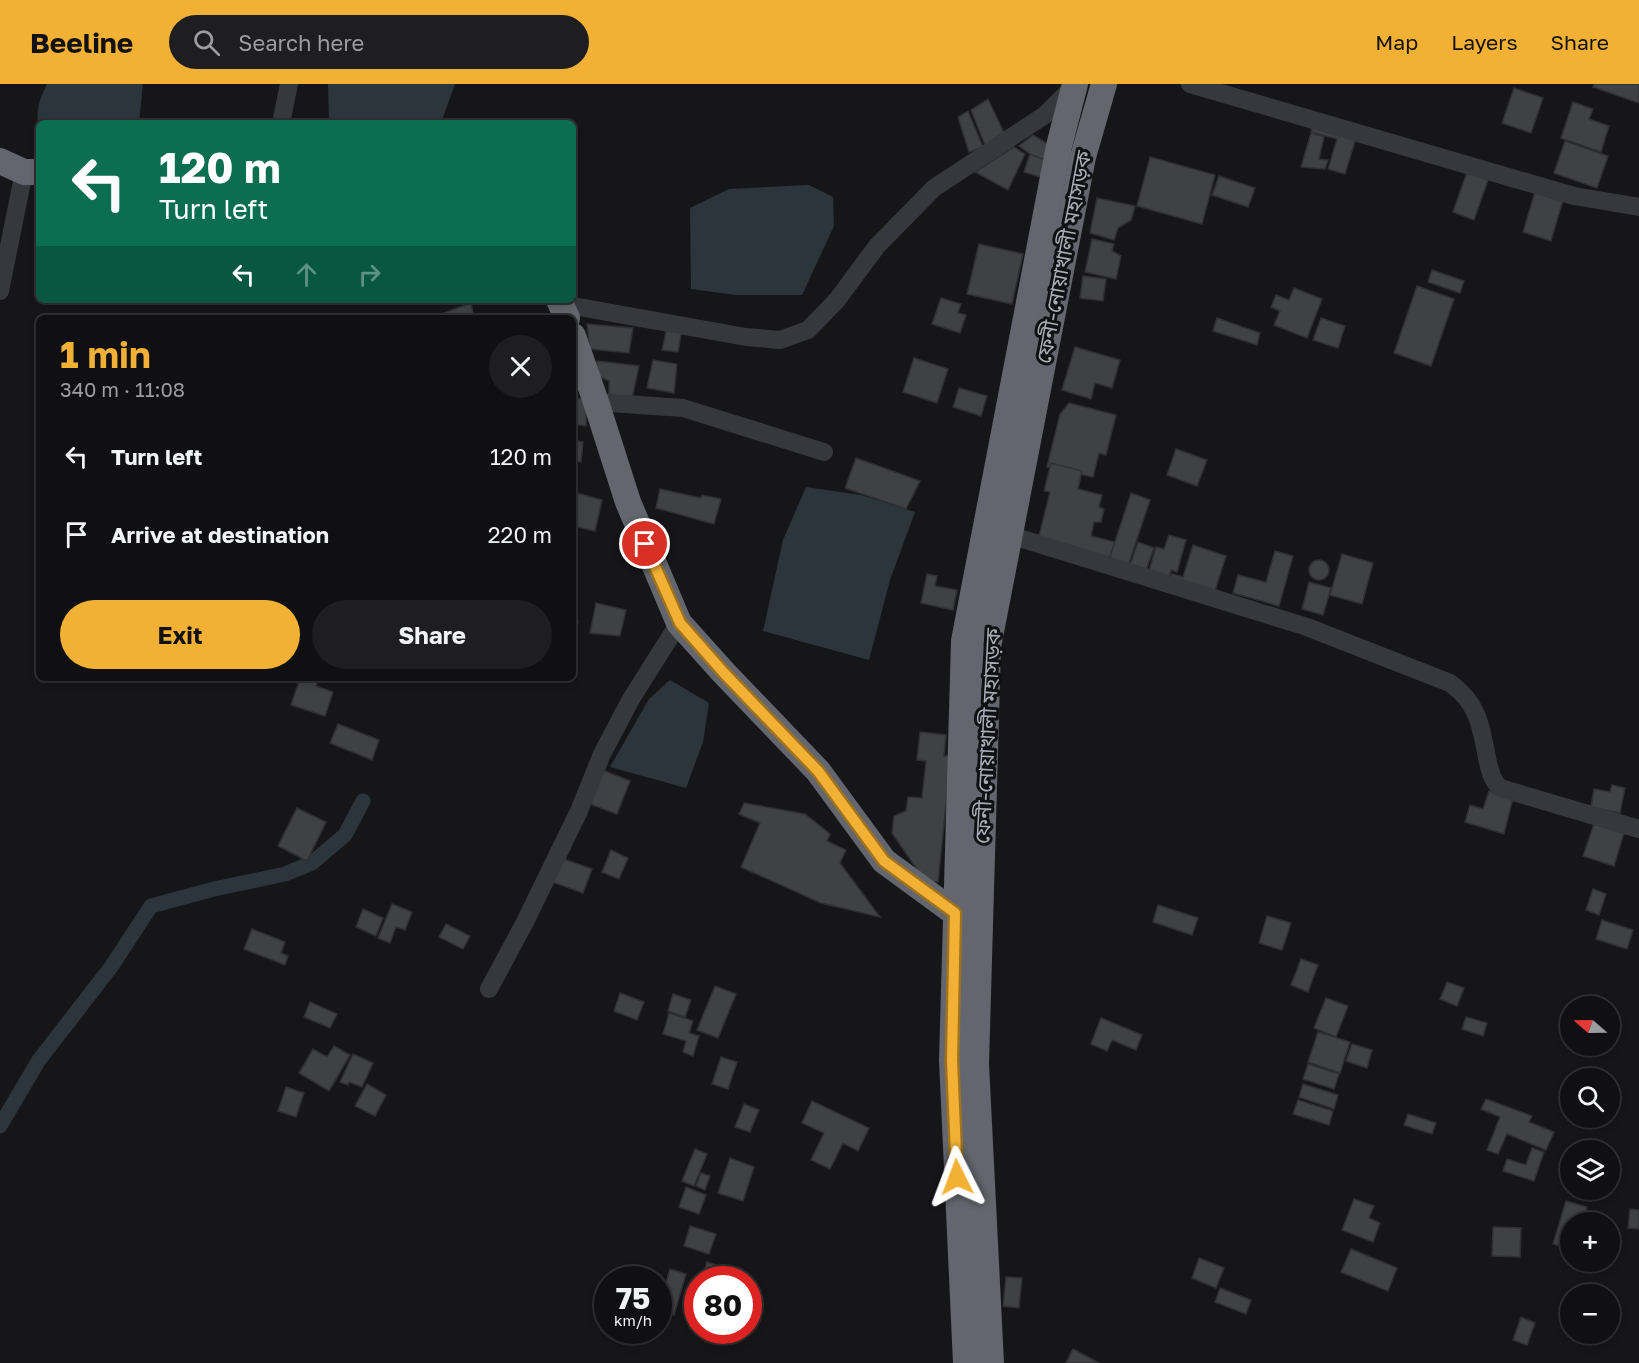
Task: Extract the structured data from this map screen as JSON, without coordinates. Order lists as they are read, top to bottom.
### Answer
{
  "streets": {
    "highway": ["ফেনী-নোয়াখালী মহাসড়ক"]
  },
  "north": "left",
  "page": {
    "header": "Beeline",
    "search": "Search here",
    "nav": ["Map", "Layers", "Share"],
    "turn": ["120 m", "Turn left"],
    "heading": ["1 min", "340 m · 11:08"],
    "list": [
      {
        "name": "Turn left",
        "value": "120 m"
      },
      {
        "name": "Arrive at destination",
        "value": "220 m"
      }
    ],
    "buttons": ["Exit", "Share"],
    "map_buttons": ["+", "−"],
    "speed": "75 km/h",
    "limit": "80"
  }
}
